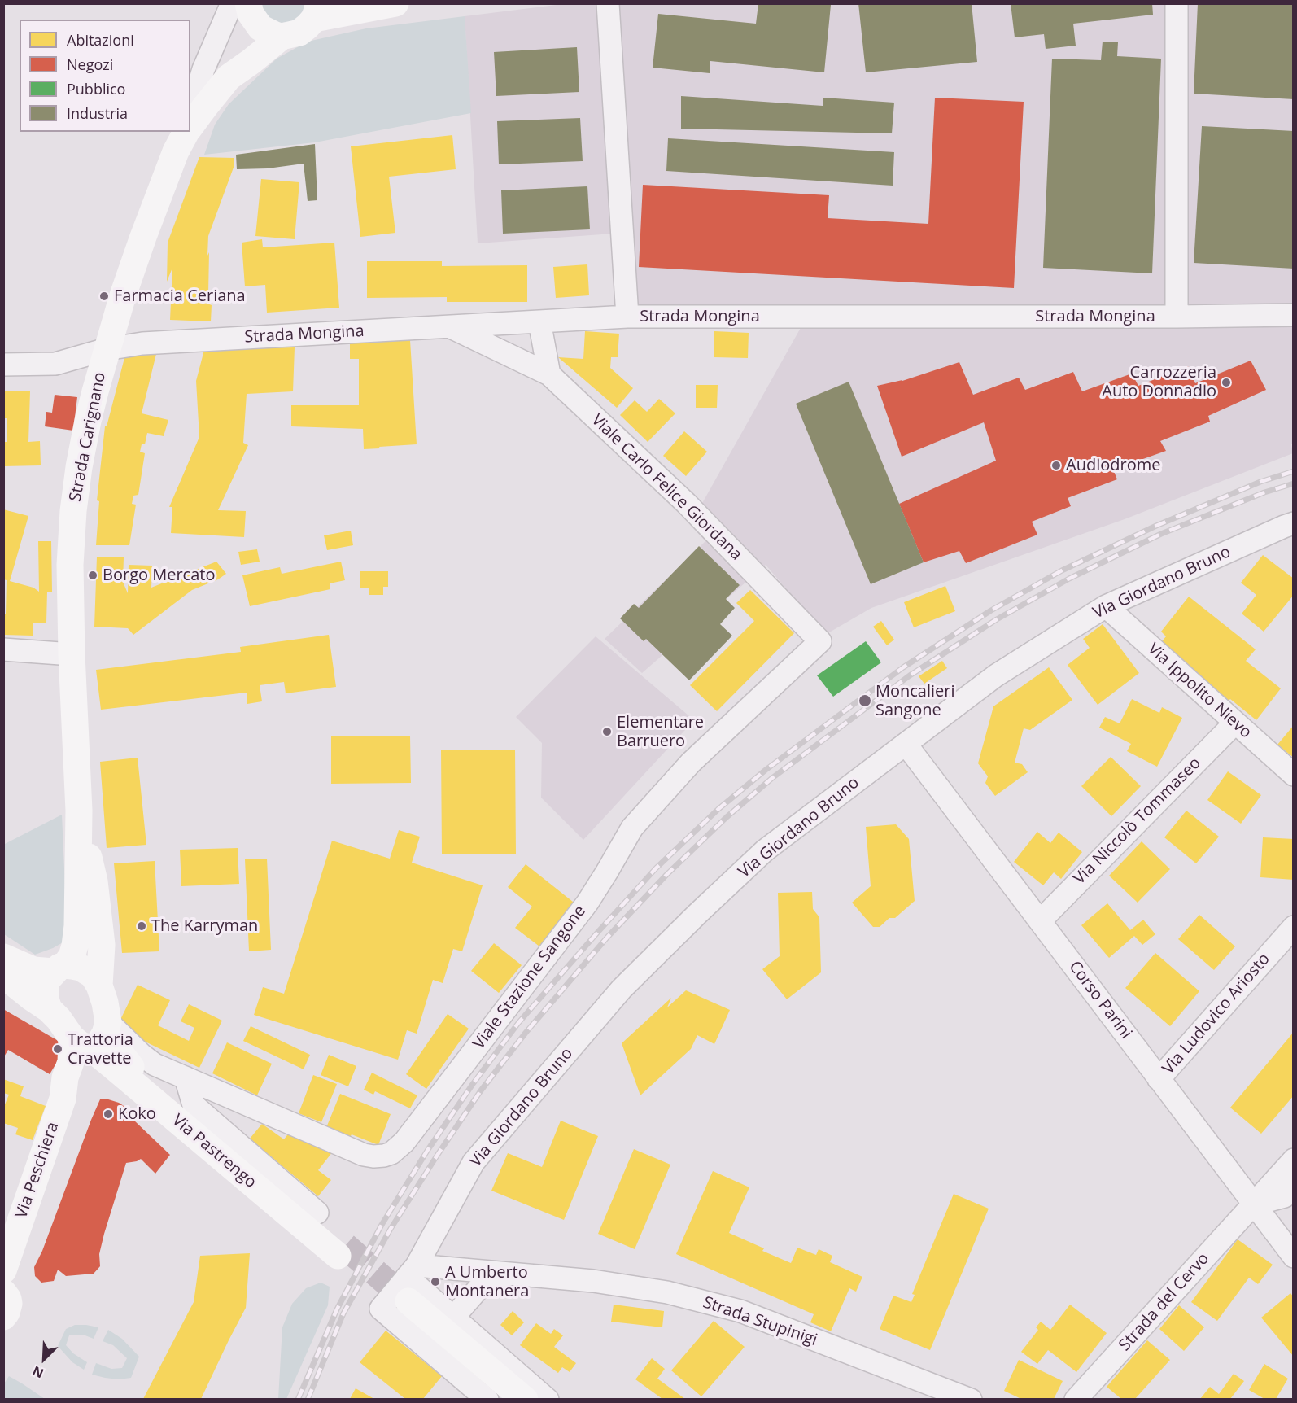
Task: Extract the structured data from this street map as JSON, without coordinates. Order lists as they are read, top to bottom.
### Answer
{
  "streets": {
    "main road": ["Strada Carignano", "Via Pastrengo", "Via Peschiera"],
    "street": [
      "Strada Mongina",
      "Viale Carlo Felice Giordana",
      "Via Giordano Bruno",
      "Via Ippolito Nievo",
      "Via Niccolò Tommaseo",
      "Viale Stazione Sangone",
      "Corso Parini",
      "Via Ludovico Ariosto",
      "Strada del Cervo",
      "Strada Stupinigi"
    ]
  },
  "crossings": [
    ["Strada Mongina", "Strada Carignano"],
    ["Strada Mongina", "Viale Carlo Felice Giordana"],
    ["Strada Carignano", "Viale Stazione Sangone"],
    ["Strada Carignano", "Via Pastrengo"],
    ["Strada Carignano", "Via Peschiera"],
    ["Viale Carlo Felice Giordana", "Viale Stazione Sangone"],
    ["Via Giordano Bruno", "Via Ippolito Nievo"],
    ["Via Giordano Bruno", "Corso Parini"],
    ["Via Giordano Bruno", "Strada Stupinigi"],
    ["Via Ippolito Nievo", "Via Niccolò Tommaseo"],
    ["Via Niccolò Tommaseo", "Corso Parini"],
    ["Viale Stazione Sangone", "Via Pastrengo"],
    ["Viale Stazione Sangone", "Via Peschiera"],
    ["Corso Parini", "Via Ludovico Ariosto"],
    ["Corso Parini", "Strada del Cervo"],
    ["Via Pastrengo", "Via Peschiera"]
  ],
  "places": [
    "Farmacia Ceriana",
    "Carrozzeria Auto Donnadio",
    "Audiodrome",
    "Borgo Mercato",
    "Moncalieri Sangone",
    "Elementare Barruero",
    "The Karryman",
    "Trattoria Cravette",
    "Koko",
    "A Umberto Montanera"
  ],
  "legend": [
    "Abitazioni",
    "Negozi",
    "Pubblico",
    "Industria"
  ],
  "north": "bottom left"
}
